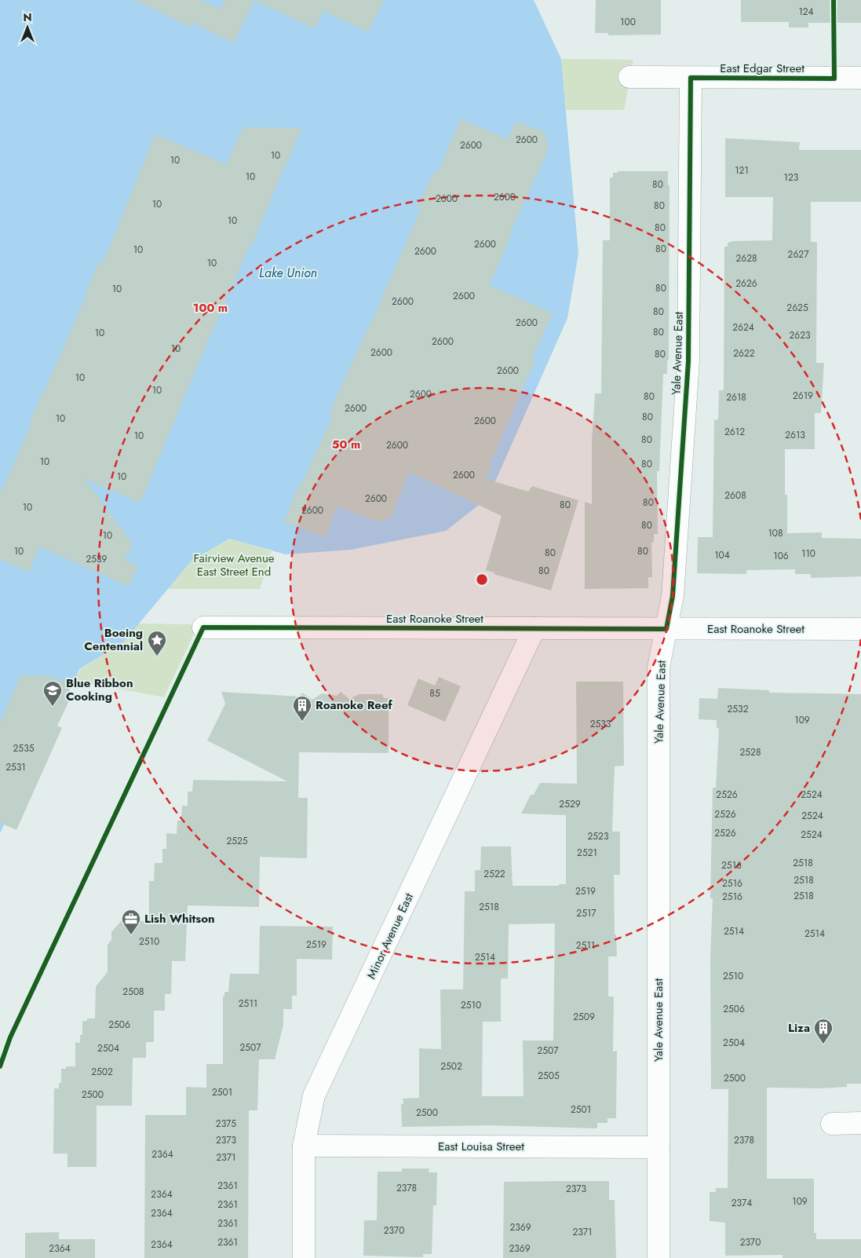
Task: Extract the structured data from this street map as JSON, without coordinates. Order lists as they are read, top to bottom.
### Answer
{
  "streets": {
    "street": [
      "East Edgar Street",
      "Yale Avenue East",
      "East Roanoke Street",
      "Minor Avenue East",
      "East Louisa Street"
    ]
  },
  "crossings": [
    ["East Edgar Street", "Yale Avenue East"],
    ["Yale Avenue East", "East Roanoke Street"],
    ["Yale Avenue East", "East Louisa Street"],
    ["East Roanoke Street", "Minor Avenue East"],
    ["Minor Avenue East", "East Louisa Street"]
  ],
  "water": ["Lake Union"],
  "parks": ["Fairview Avenue East Street End"],
  "places": {
    "place": ["Boeing Centennial"],
    "school or university": ["Blue Ribbon Cooking"],
    "building": ["Roanoke Reef", "Liza"],
    "office": ["Lish Whitson"]
  },
  "house_numbers": [
    "124",
    "100",
    "2600",
    "2600",
    "10",
    "10",
    "121",
    "10",
    "123",
    "80",
    "2600",
    "2600",
    "10",
    "80",
    "10",
    "80",
    "2600",
    "80",
    "10",
    "2600",
    "2627",
    "2628",
    "10",
    "2626",
    "80",
    "10",
    "2600",
    "2600",
    "2625",
    "80",
    "2600",
    "2624",
    "80",
    "10",
    "2623",
    "2600",
    "10",
    "2600",
    "2622",
    "80",
    "2600",
    "10",
    "10",
    "2600",
    "2619",
    "80",
    "2618",
    "2600",
    "80",
    "10",
    "2600",
    "2612",
    "2613",
    "10",
    "80",
    "2600",
    "10",
    "80",
    "2600",
    "10",
    "2608",
    "2600",
    "80",
    "80",
    "10",
    "2600",
    "80",
    "108",
    "10",
    "10",
    "80",
    "80",
    "110",
    "104",
    "106",
    "2539",
    "80",
    "85",
    "2532",
    "109",
    "2533",
    "2535",
    "2528",
    "2531",
    "2526",
    "2524",
    "2529",
    "2526",
    "2524",
    "2526",
    "2524",
    "2523",
    "2525",
    "2521",
    "2518",
    "2516",
    "2522",
    "2518",
    "2516",
    "2519",
    "2518",
    "2516",
    "2518",
    "2517",
    "2514",
    "2514",
    "2510",
    "2519",
    "2511",
    "2514",
    "2510",
    "2508",
    "2511",
    "2510",
    "2506",
    "2509",
    "2506",
    "2504",
    "2507",
    "2504",
    "2507",
    "2502",
    "2502",
    "2505",
    "2500",
    "2501",
    "2500",
    "2501",
    "2500",
    "2375",
    "2373",
    "2378",
    "2364",
    "2371",
    "2361",
    "2378",
    "2373",
    "2364",
    "109",
    "2374",
    "2361",
    "2364",
    "2361",
    "2369",
    "2370",
    "2371",
    "2361",
    "2370",
    "2364",
    "2364",
    "2369"
  ],
  "north": "top",
  "rings": ["100 m", "50 m"]
}
